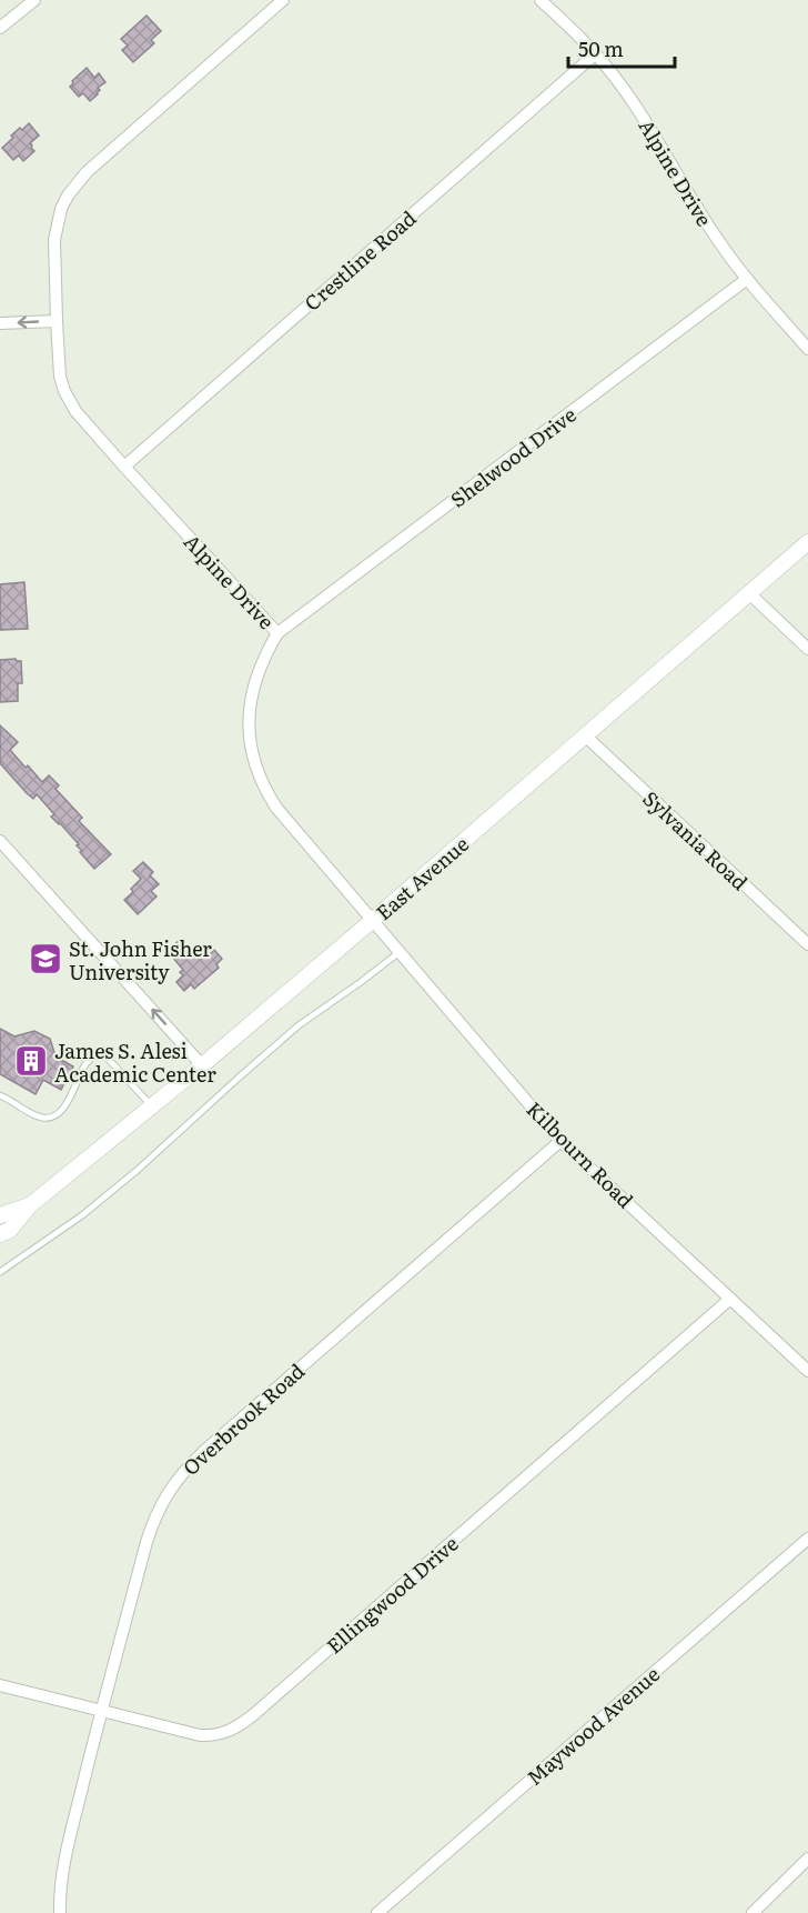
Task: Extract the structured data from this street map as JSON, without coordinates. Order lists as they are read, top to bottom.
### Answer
{
  "streets": {
    "main road": ["East Avenue"],
    "street": [
      "Alpine Drive",
      "Crestline Road",
      "Shelwood Drive",
      "Sylvania Road",
      "Kilbourn Road",
      "Overbrook Road",
      "Ellingwood Drive",
      "Maywood Avenue"
    ]
  },
  "crossings": [
    ["Alpine Drive", "Crestline Road"],
    ["Alpine Drive", "Shelwood Drive"],
    ["Alpine Drive", "East Avenue"],
    ["Alpine Drive", "Kilbourn Road"],
    ["Sylvania Road", "East Avenue"],
    ["East Avenue", "Kilbourn Road"],
    ["Kilbourn Road", "Overbrook Road"],
    ["Kilbourn Road", "Ellingwood Drive"],
    ["Overbrook Road", "Ellingwood Drive"]
  ],
  "places": {
    "school or university": ["St. John Fisher University"],
    "building": ["James S. Alesi Academic Center"]
  },
  "scale_bar": "50 m"
}
